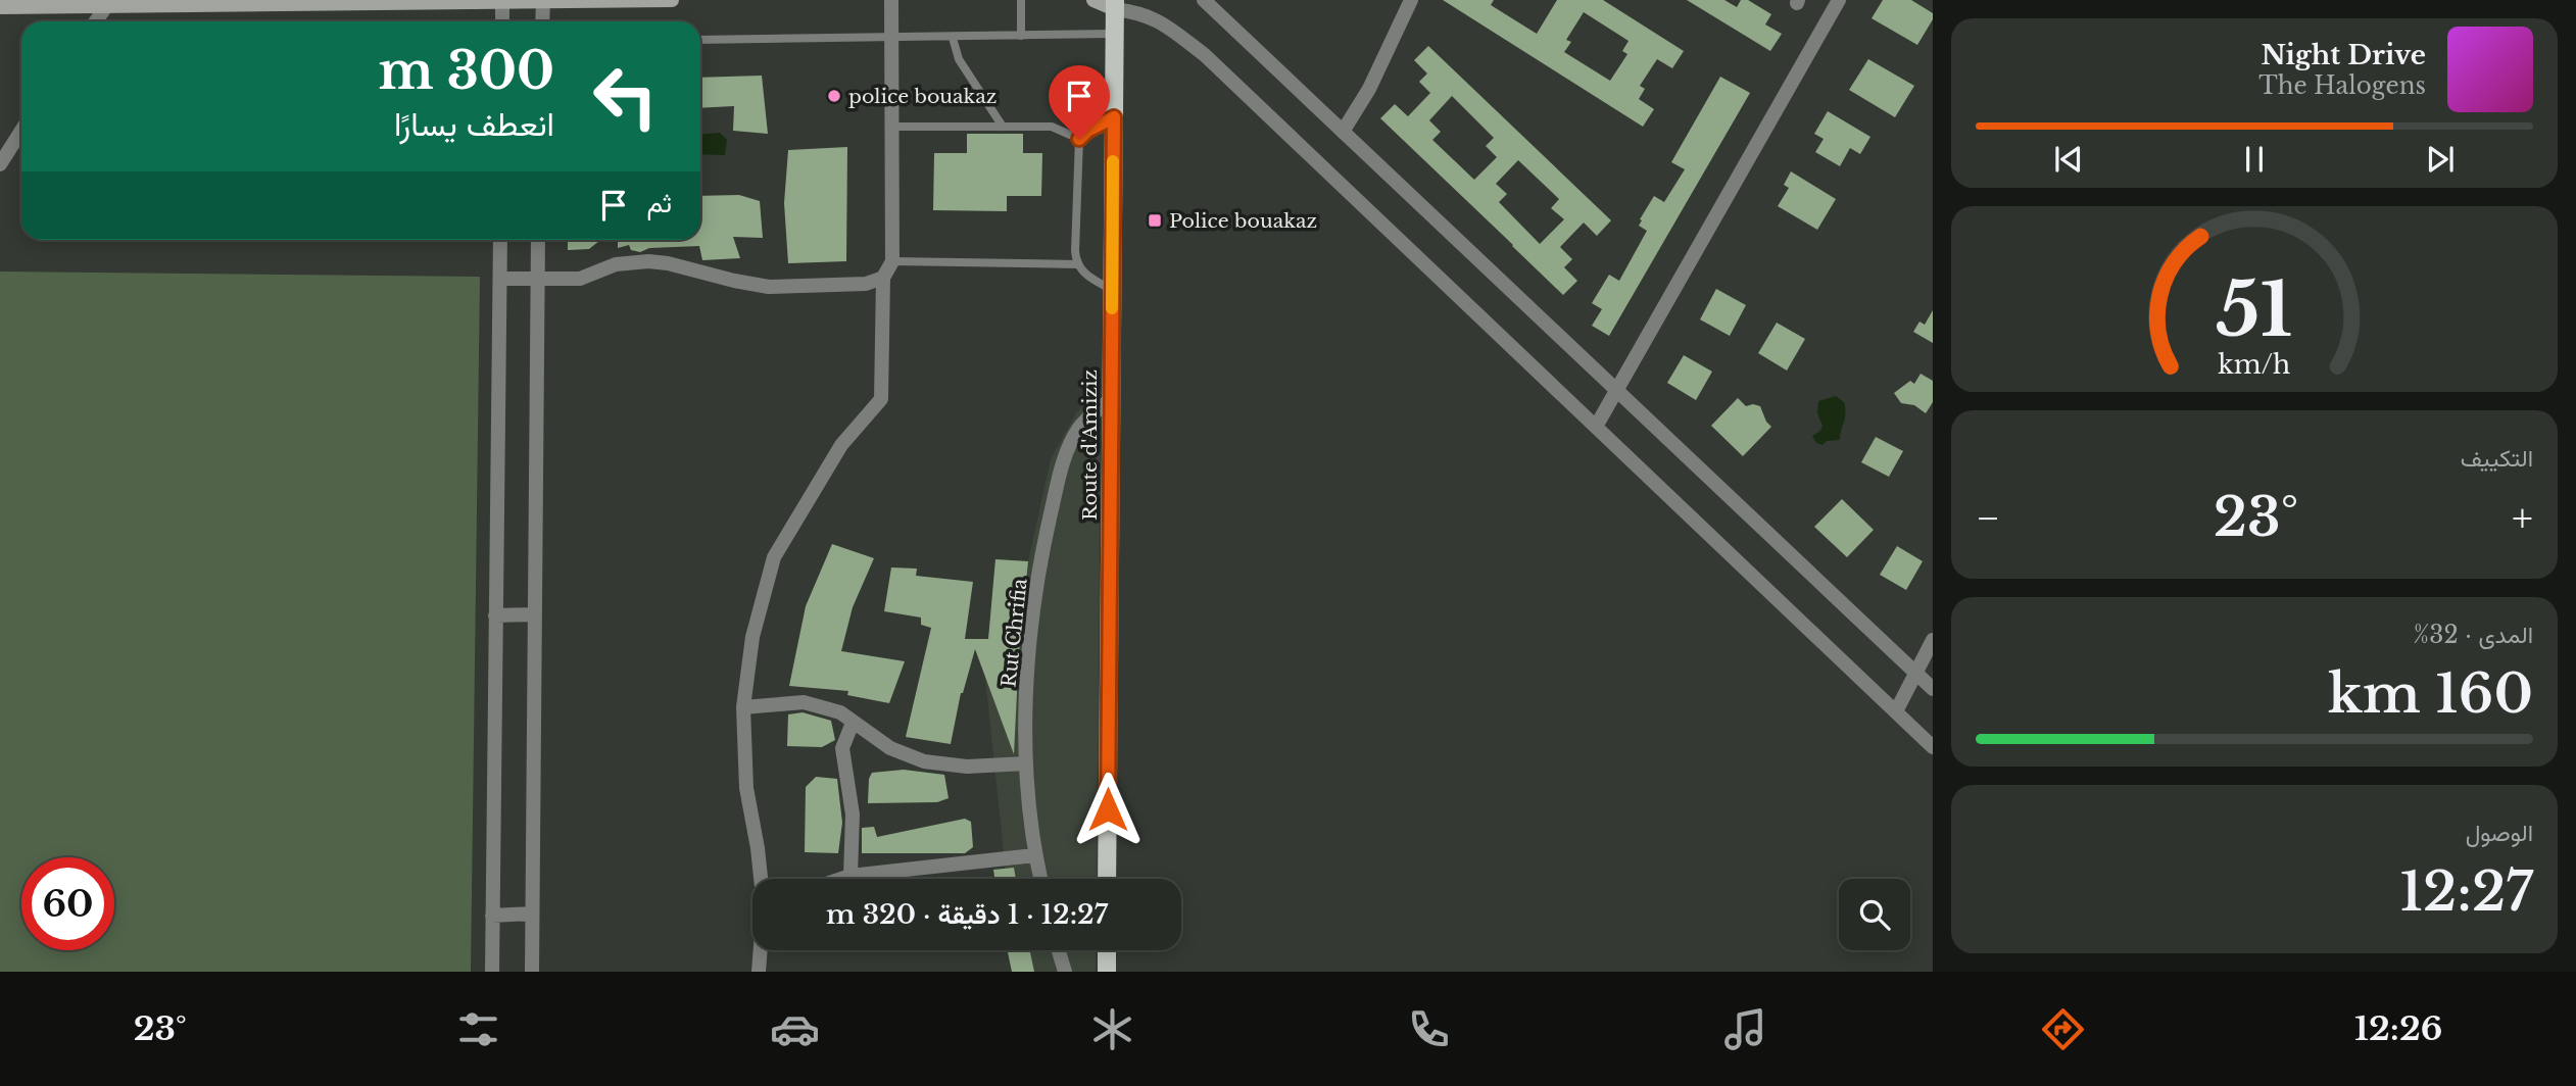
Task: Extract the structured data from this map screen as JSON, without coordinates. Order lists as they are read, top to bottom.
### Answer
{
  "streets": {
    "main road": ["Route d'Amiziz"],
    "street": ["Rut Chrifia"]
  },
  "crossings": [
    ["Route d'Amiziz", "Rut Chrifia"]
  ],
  "places": {
    "other": ["police bouakaz"],
    "transit": ["Police bouakaz"]
  },
  "page": {
    "turn": ["300 m", "انعطف يسارًا"],
    "song": ["Night Drive", "The Halogens"],
    "then": "ثم",
    "tile": [
      "التكييف",
      ["المدى · 32%", "160 km"],
      ["الوصول", "12:27"]
    ],
    "heat": ["−", "23°", "+"],
    "limit": "60",
    "trip": "12:27 · 1 دقيقة · 320 m",
    "tabs": ["12:26", "23°"],
    "gauge": ["51", "km/h"]
  }
}
